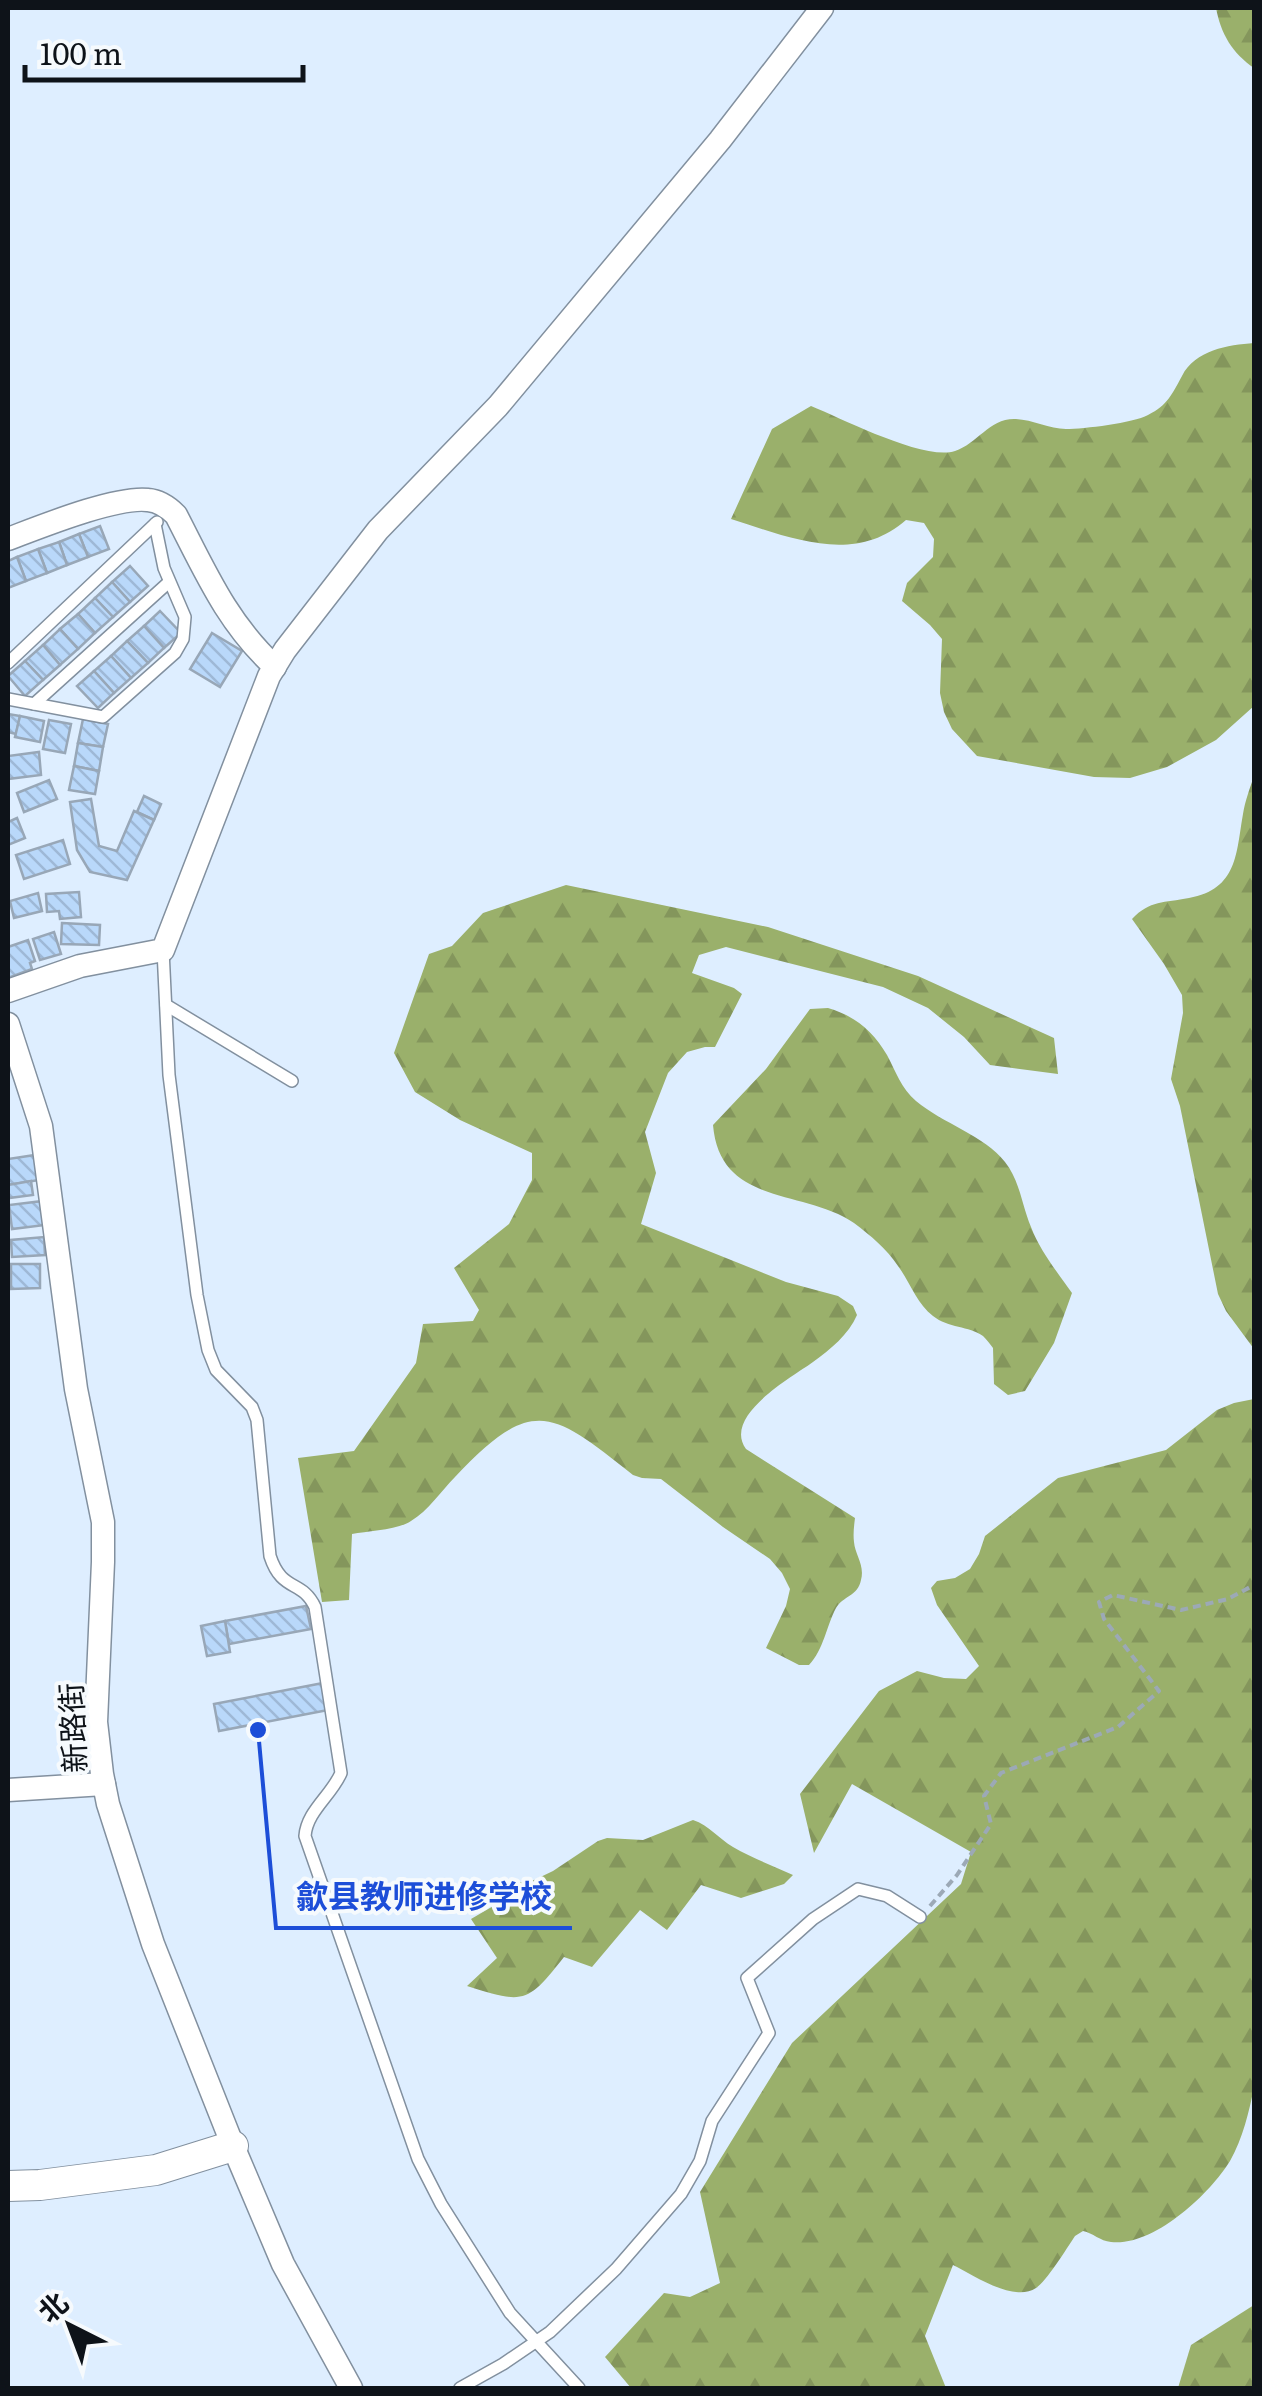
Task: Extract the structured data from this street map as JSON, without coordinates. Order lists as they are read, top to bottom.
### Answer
{
  "streets": {
    "street": ["新路街"]
  },
  "places": ["歙县教师进修学校"],
  "scale_bar": "100 m",
  "north": "top left"
}
